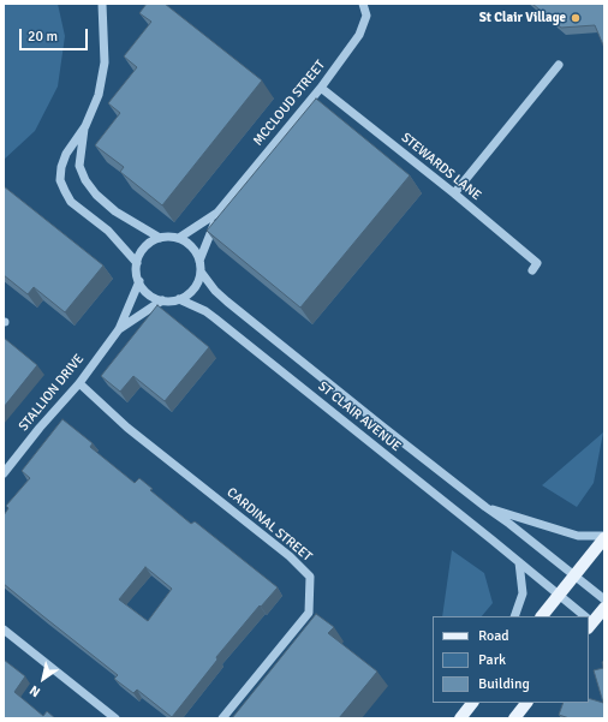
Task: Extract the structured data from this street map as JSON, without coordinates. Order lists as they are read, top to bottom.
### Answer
{
  "streets": {
    "street": [
      "MCCLOUD STREET",
      "STEWARDS LANE",
      "STALLION DRIVE",
      "ST CLAIR AVENUE",
      "CARDINAL STREET"
    ]
  },
  "crossings": [
    ["MCCLOUD STREET", "STEWARDS LANE"],
    ["MCCLOUD STREET", "STALLION DRIVE"],
    ["MCCLOUD STREET", "ST CLAIR AVENUE"],
    ["STALLION DRIVE", "ST CLAIR AVENUE"],
    ["STALLION DRIVE", "CARDINAL STREET"]
  ],
  "places": ["St Clair Village"],
  "legend": ["Road", "Park", "Building"],
  "scale_bar": "20 m",
  "north": "bottom left"
}
